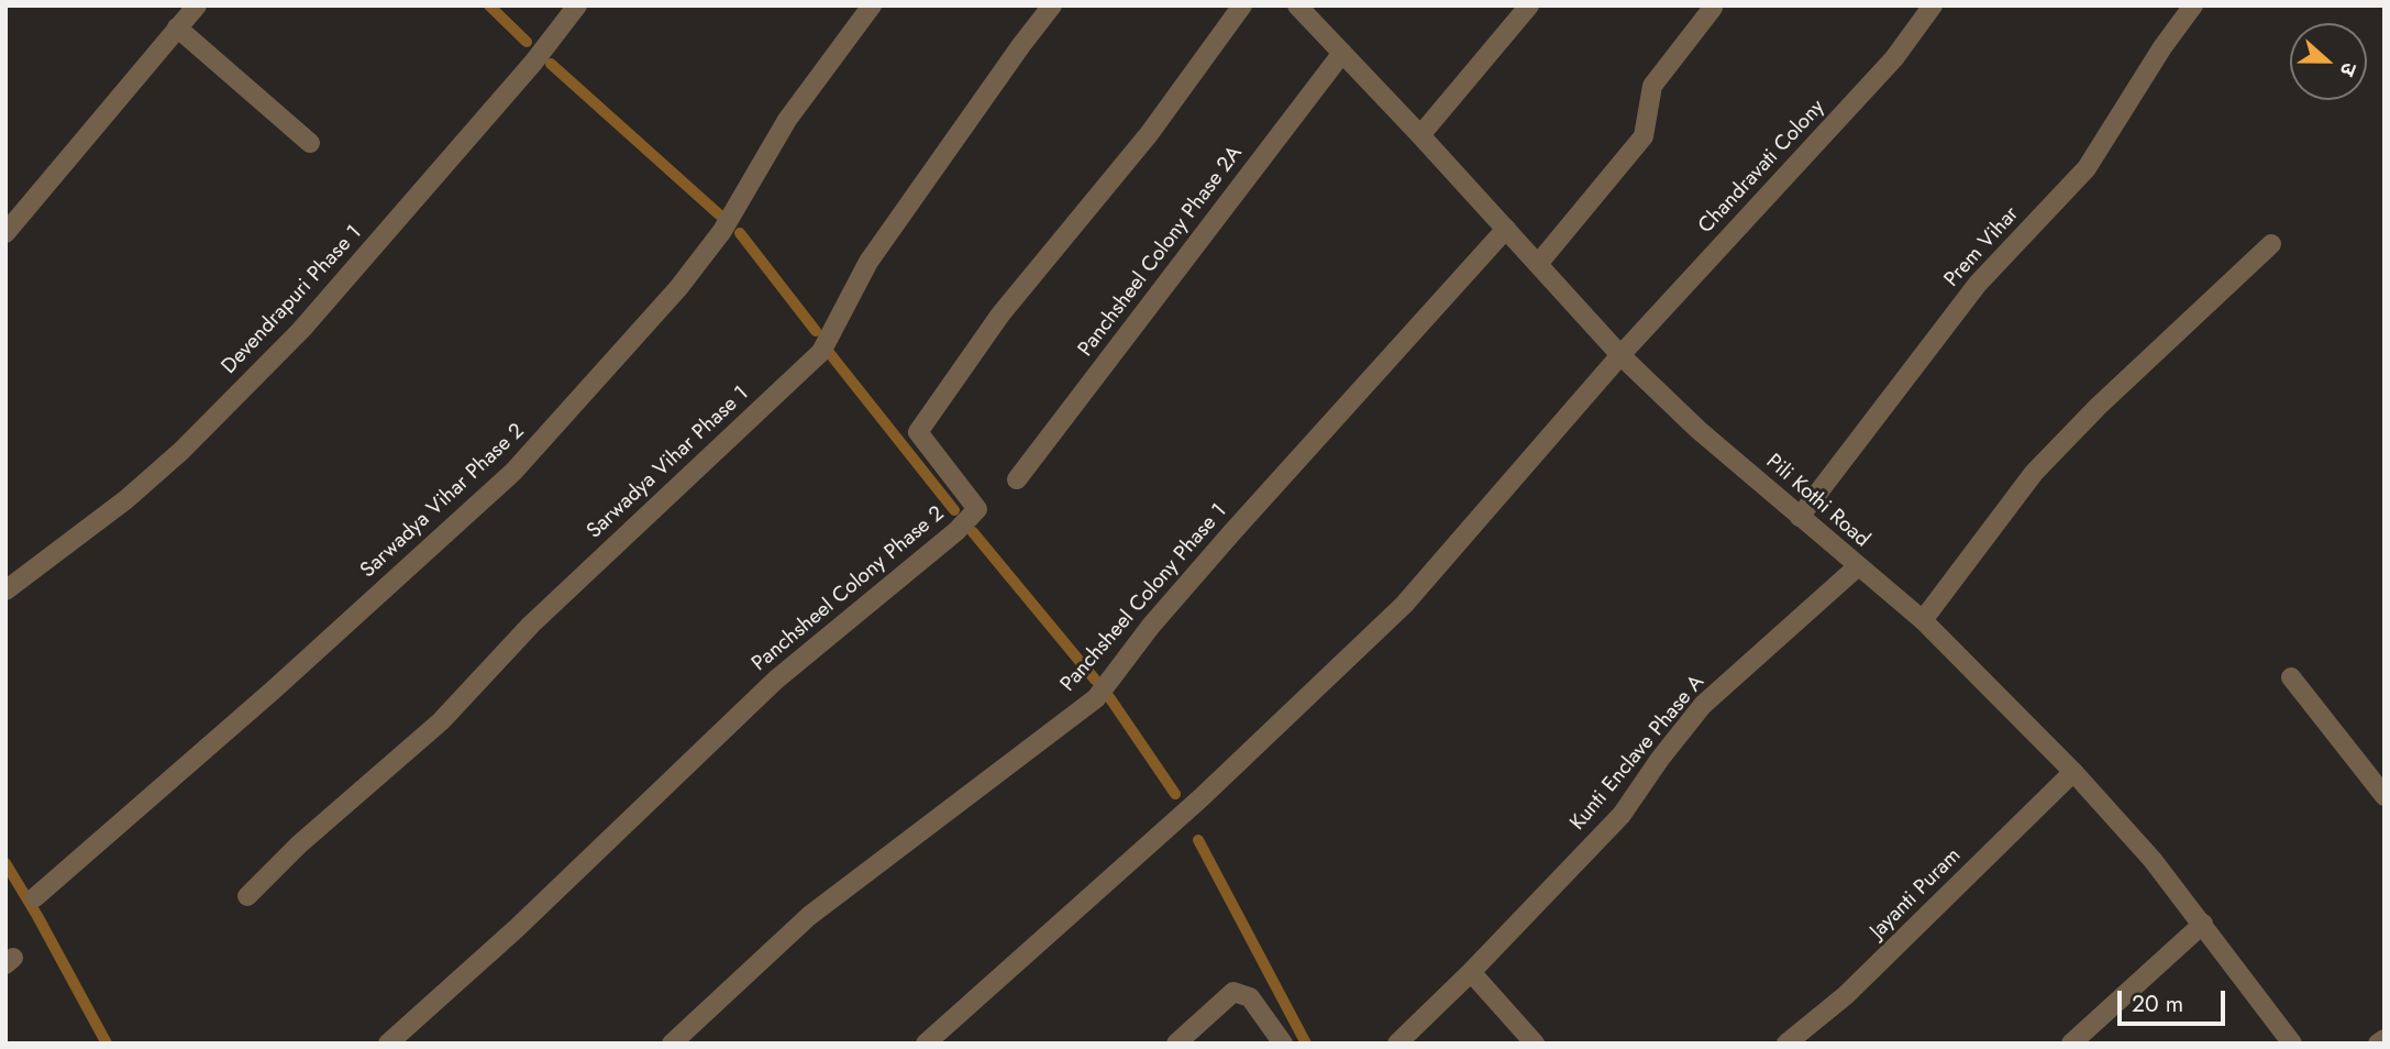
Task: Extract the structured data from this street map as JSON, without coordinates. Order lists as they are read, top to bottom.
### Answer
{
  "streets": {
    "street": [
      "Chandravati Colony",
      "Prem Vihar",
      "Panchsheel Colony Phase 2A",
      "Devendrapuri Phase 1",
      "Sarwadya Vihar Phase 1",
      "Sarwadya Vihar Phase 2",
      "Pili Kothi Road",
      "Panchsheel Colony Phase 2",
      "Panchsheel Colony Phase 1",
      "Kunti Enclave Phase A",
      "Jayanti Puram"
    ]
  },
  "crossings": [
    ["Chandravati Colony", "Pili Kothi Road"],
    ["Prem Vihar", "Pili Kothi Road"],
    ["Panchsheel Colony Phase 2A", "Pili Kothi Road"],
    ["Pili Kothi Road", "Panchsheel Colony Phase 1"],
    ["Pili Kothi Road", "Kunti Enclave Phase A"],
    ["Pili Kothi Road", "Jayanti Puram"]
  ],
  "scale_bar": "20 m",
  "north": "right"
}
